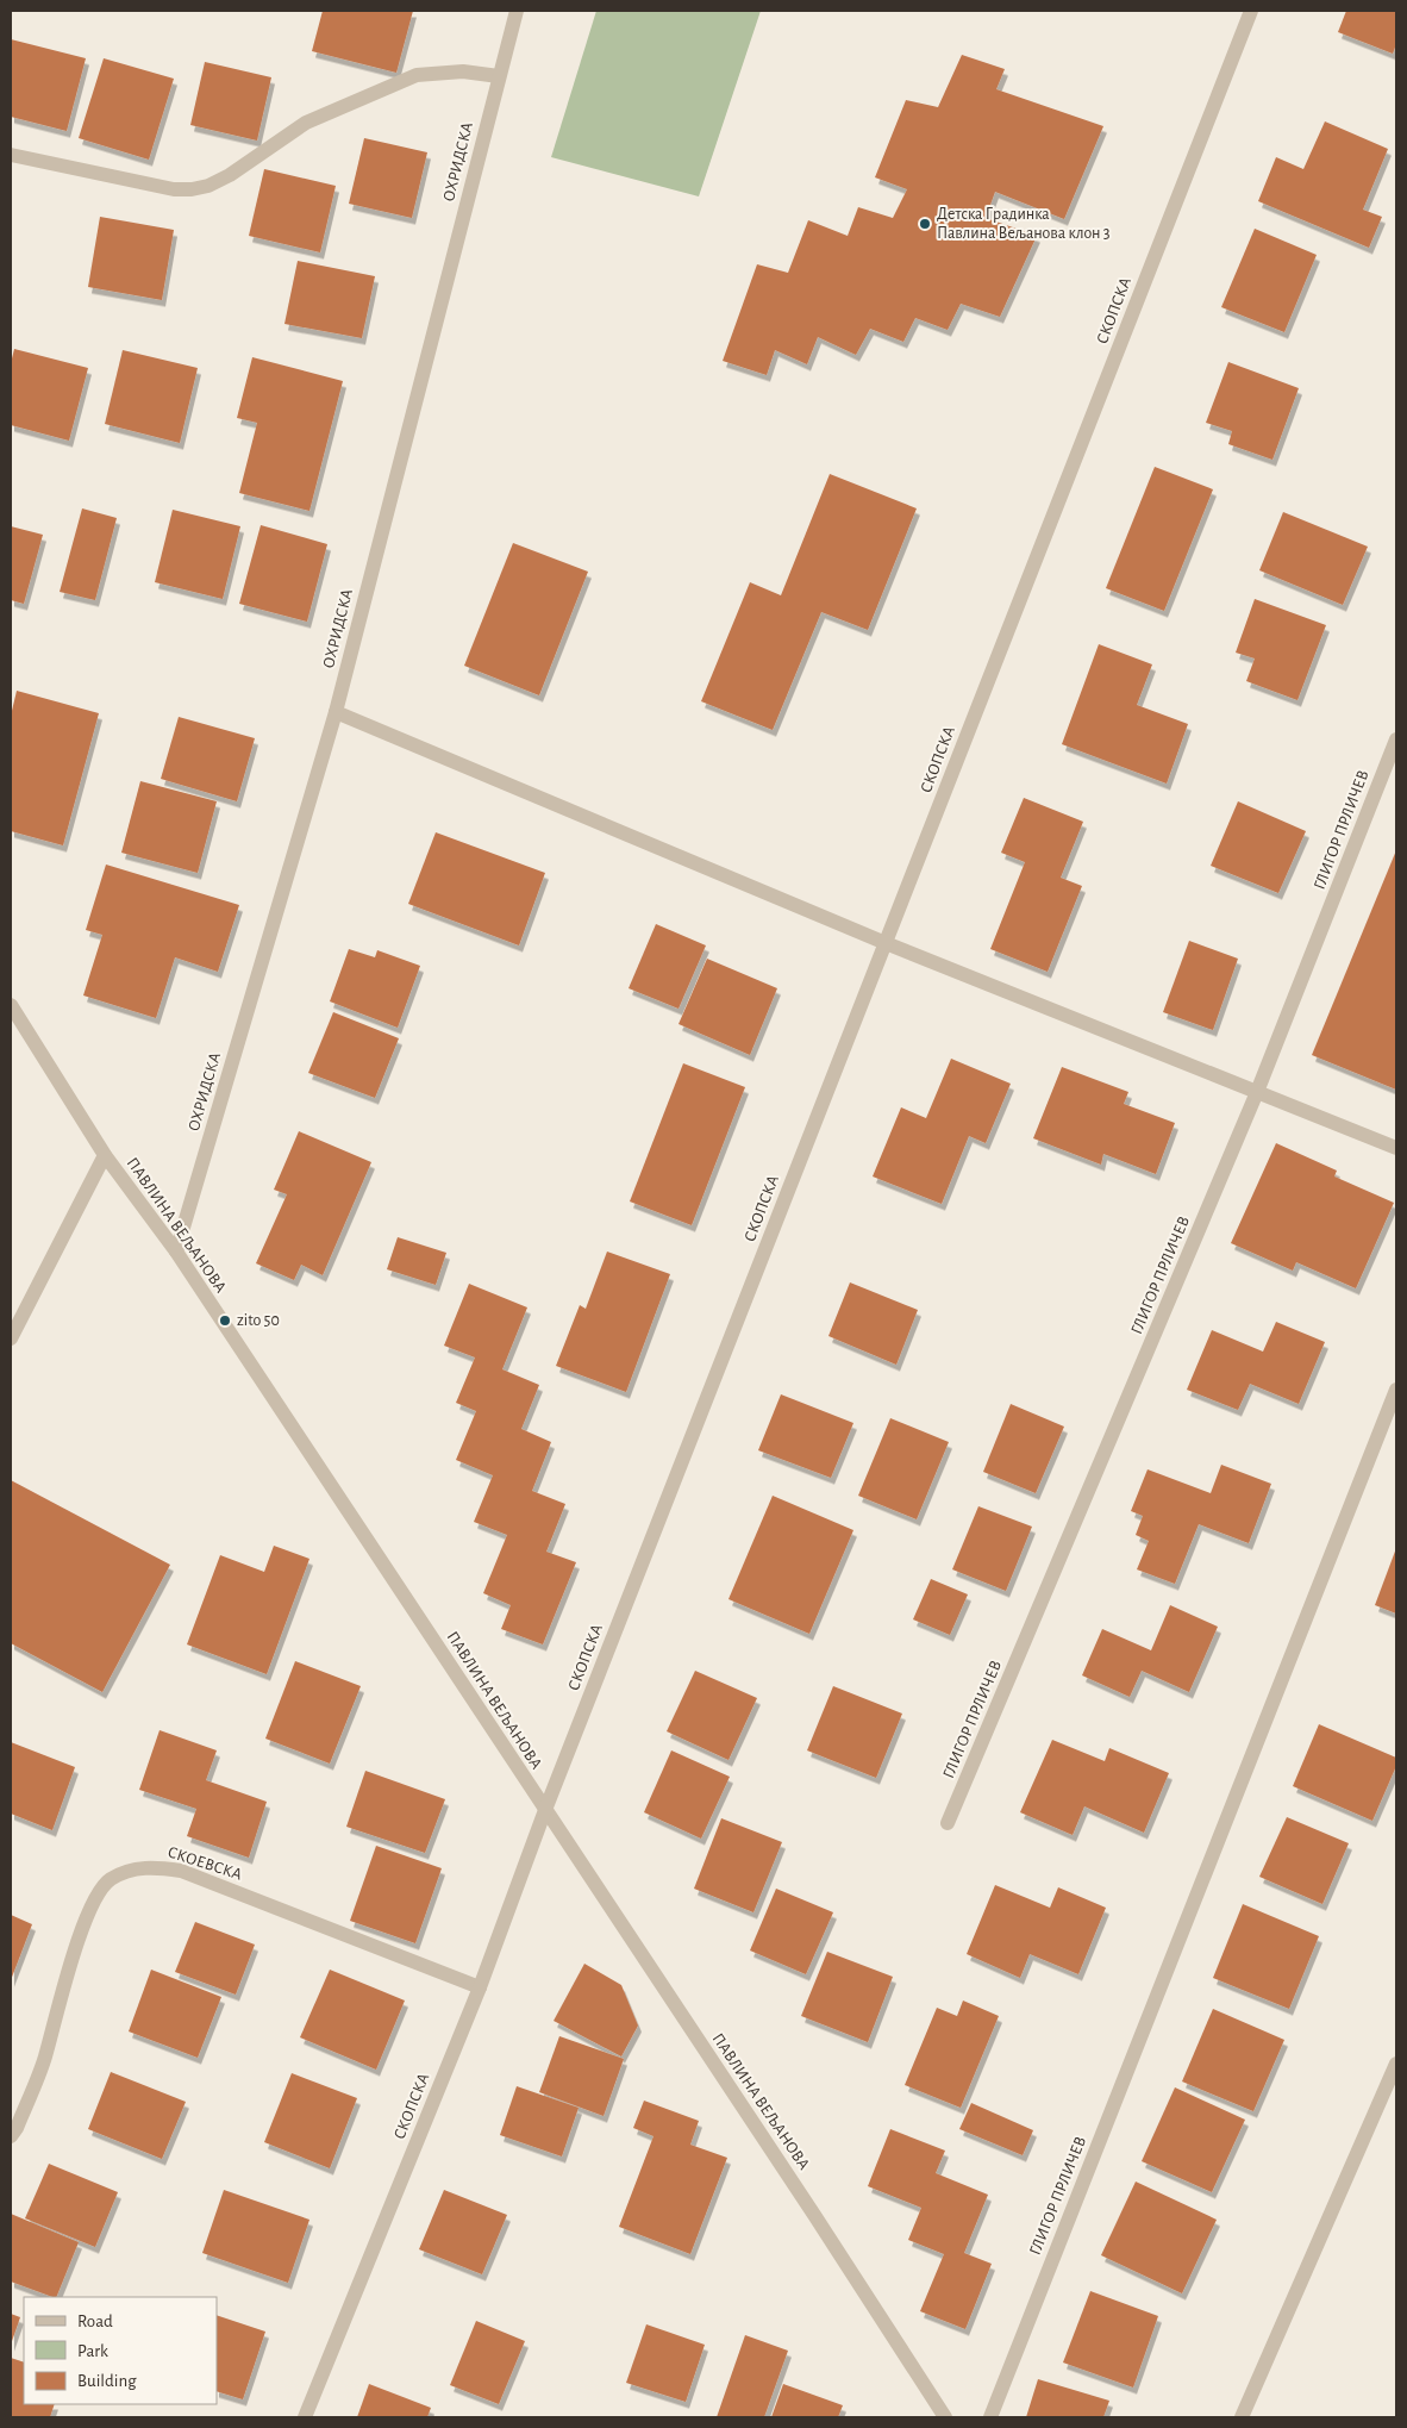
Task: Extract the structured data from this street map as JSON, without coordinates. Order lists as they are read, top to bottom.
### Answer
{
  "streets": {
    "street": [
      "ОХРИДСКА",
      "СКОПСКА",
      "ГЛИГОР ПРЛИЧЕВ",
      "ПАВЛИНА ВЕЉАНОВА",
      "СКОЕВСКА"
    ]
  },
  "crossings": [
    ["ОХРИДСКА", "ПАВЛИНА ВЕЉАНОВА"],
    ["СКОПСКА", "ПАВЛИНА ВЕЉАНОВА"],
    ["СКОПСКА", "СКОЕВСКА"]
  ],
  "places": ["Детска Градинка Павлина Вељанова клон 3", "zito 50"],
  "legend": ["Road", "Park", "Building"]
}
